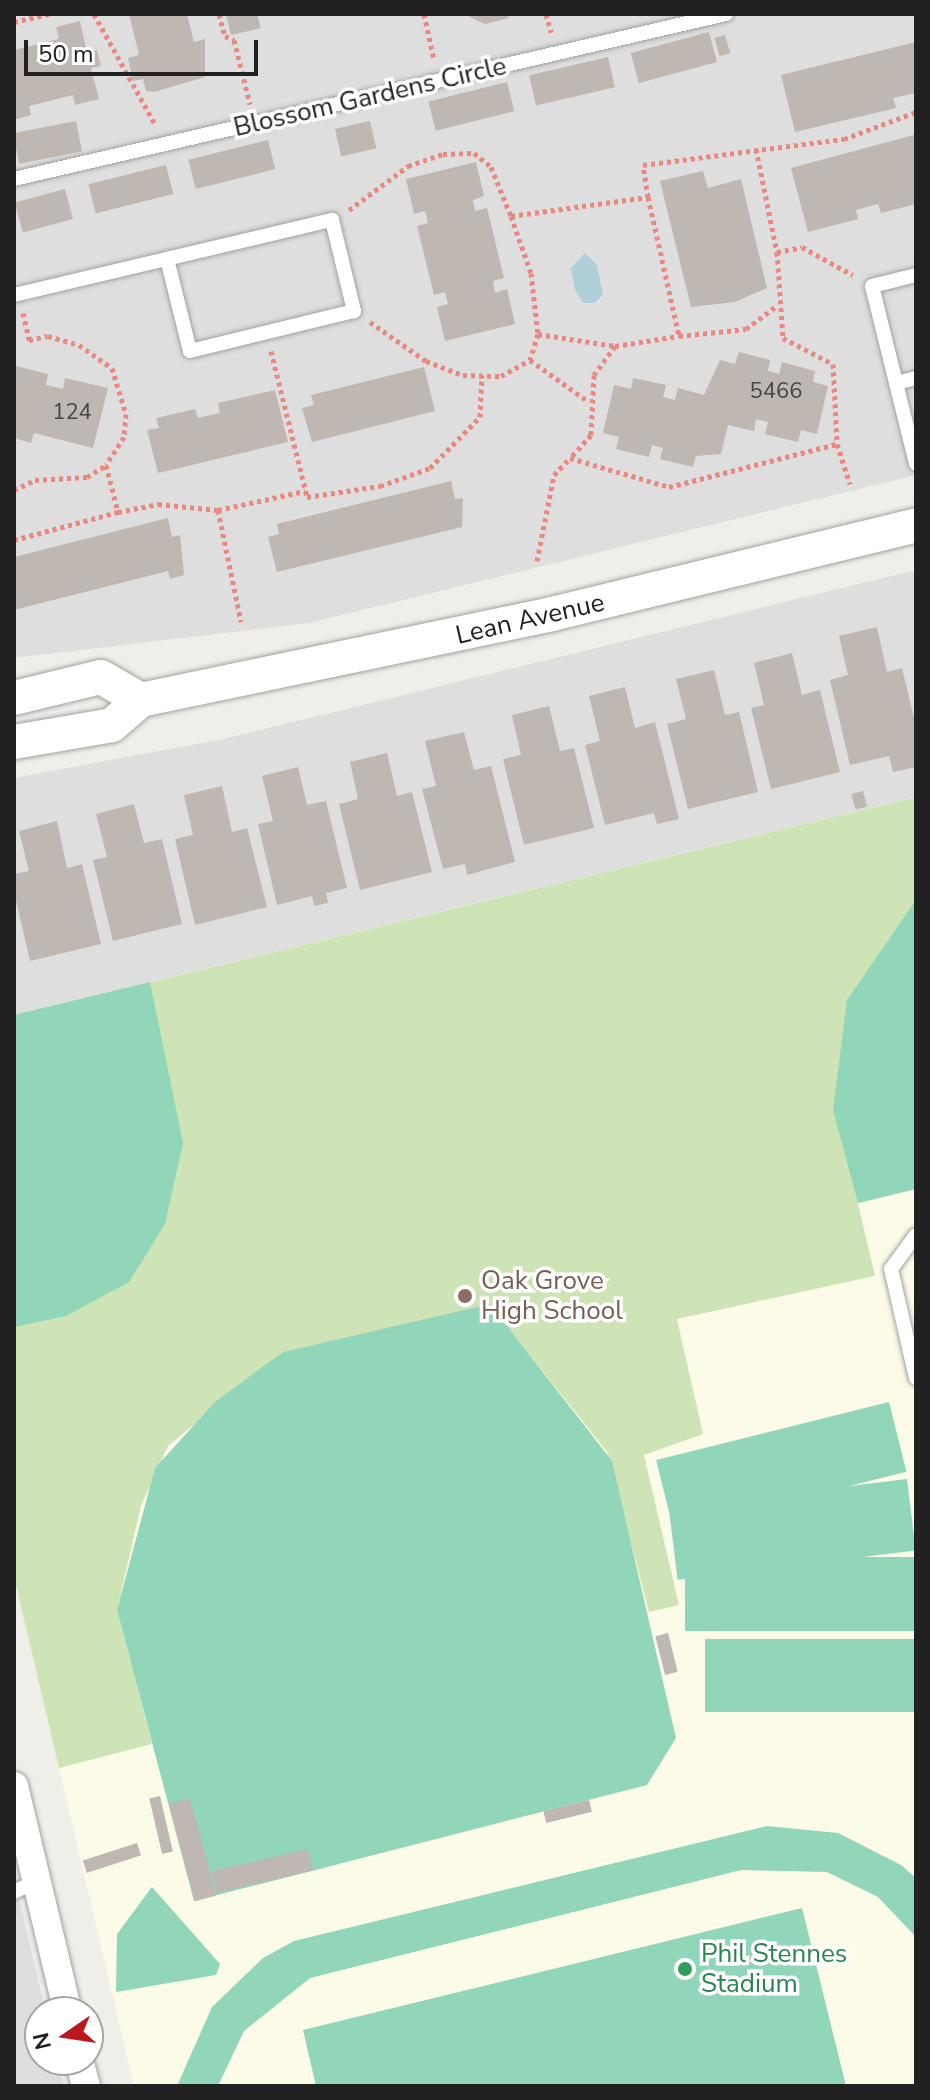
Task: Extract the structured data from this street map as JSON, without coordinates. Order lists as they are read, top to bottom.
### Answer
{
  "streets": {
    "street": ["Lean Avenue"],
    "lane": ["Blossom Gardens Circle"]
  },
  "places": ["Oak Grove High School", "Phil Stennes Stadium"],
  "house_numbers": ["5466", "124"],
  "scale_bar": "50 m",
  "north": "left"
}
